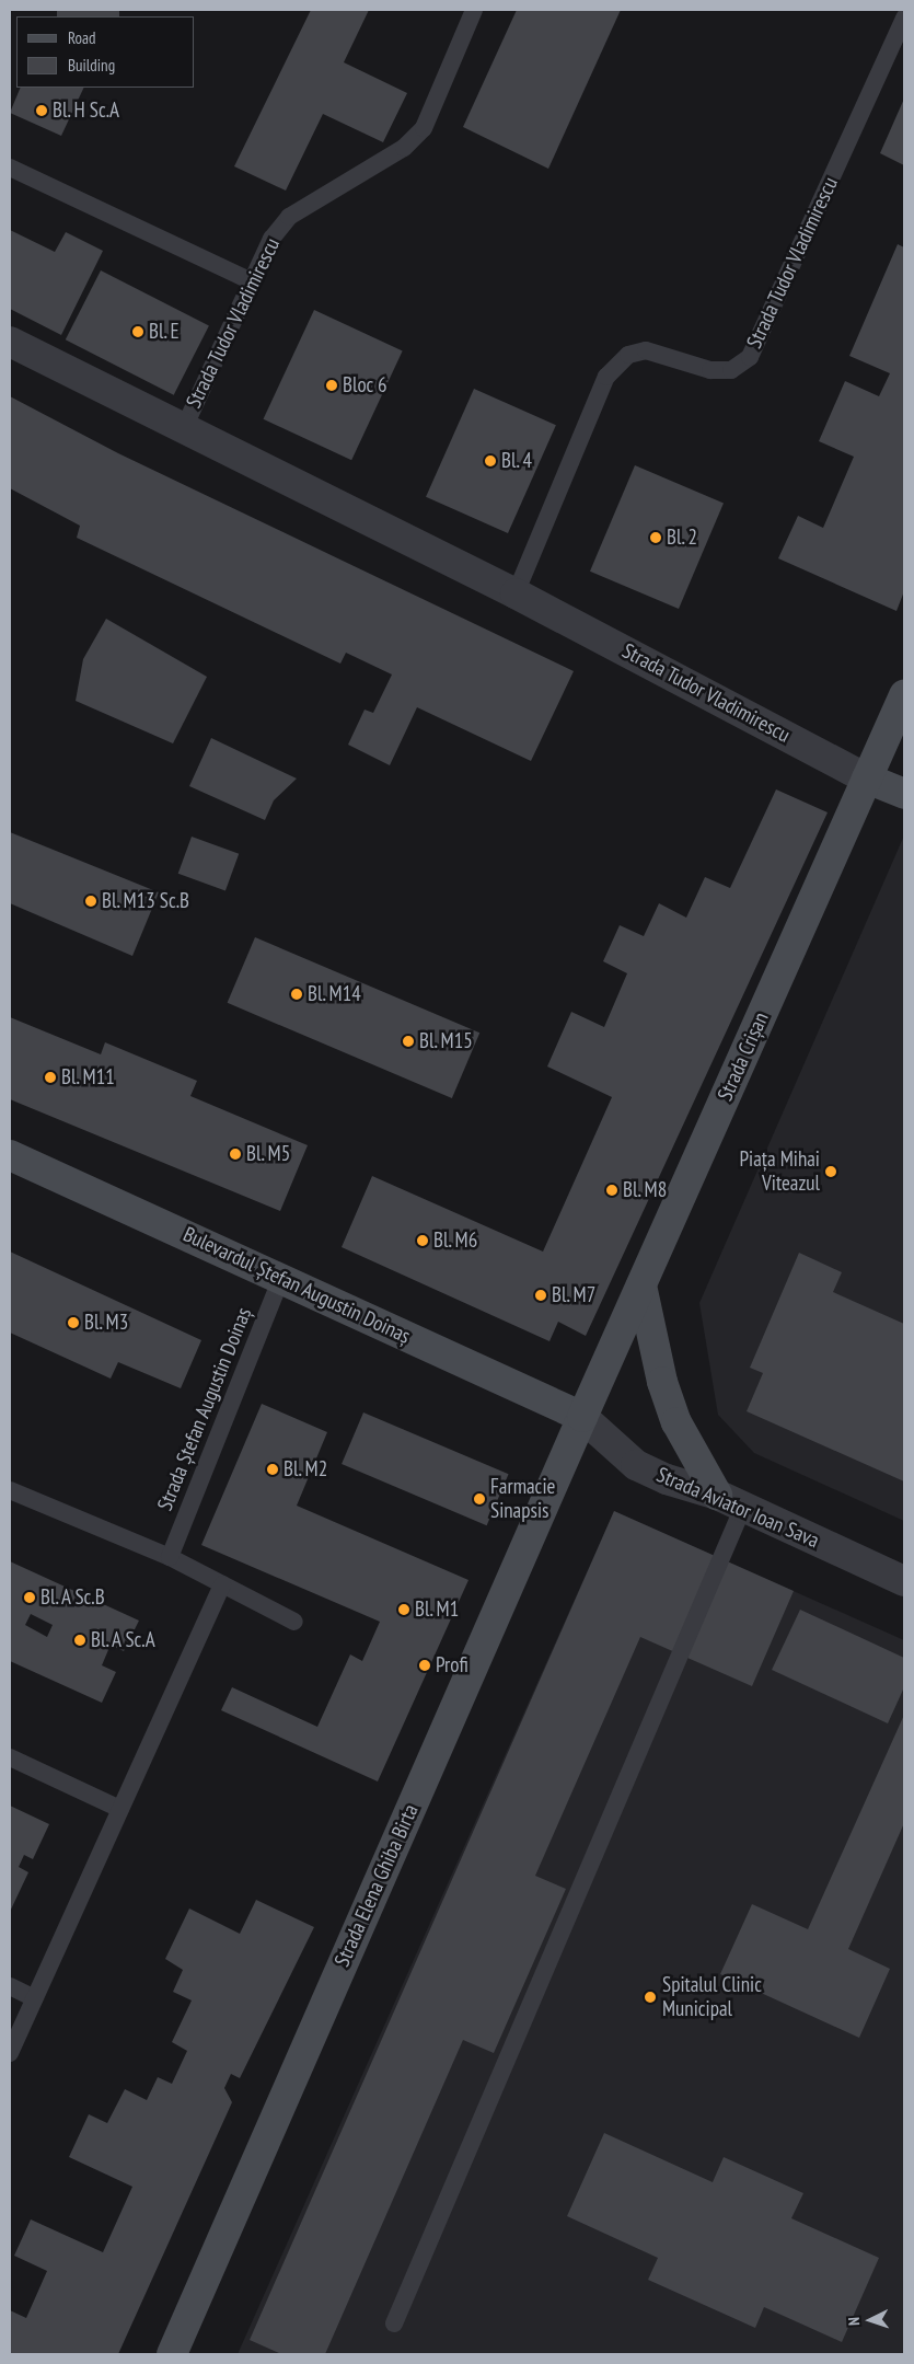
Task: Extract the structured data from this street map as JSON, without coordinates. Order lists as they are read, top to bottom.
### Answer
{
  "streets": {
    "main road": ["Strada Crișan", "Bulevardul Ștefan Augustin Doinaș", "Strada Elena Ghiba Birta"],
    "street": ["Strada Tudor Vladimirescu", "Strada Aviator Ioan Sava"],
    "lane": ["Strada Ștefan Augustin Doinaș"]
  },
  "crossings": [
    ["Strada Tudor Vladimirescu", "Strada Crișan"],
    ["Strada Crișan", "Bulevardul Ștefan Augustin Doinaș"],
    ["Strada Crișan", "Strada Aviator Ioan Sava"],
    ["Strada Crișan", "Strada Elena Ghiba Birta"],
    ["Bulevardul Ștefan Augustin Doinaș", "Strada Ștefan Augustin Doinaș"],
    ["Bulevardul Ștefan Augustin Doinaș", "Strada Aviator Ioan Sava"],
    ["Bulevardul Ștefan Augustin Doinaș", "Strada Elena Ghiba Birta"],
    ["Strada Aviator Ioan Sava", "Strada Elena Ghiba Birta"]
  ],
  "places": [
    "Bl. H Sc.A",
    "Bl. E",
    "Bloc 6",
    "Bl. 4",
    "Bl. 2",
    "Bl. M13 Sc.B",
    "Bl. M14",
    "Bl. M15",
    "Bl. M11",
    "Bl. M5",
    "Piața Mihai Viteazul",
    "Bl. M8",
    "Bl. M6",
    "Bl. M7",
    "Bl. M3",
    "Bl. M2",
    "Farmacie Sinapsis",
    "Bl. A Sc.B",
    "Bl. M1",
    "Bl. A Sc.A",
    "Profi",
    "Spitalul Clinic Municipal"
  ],
  "legend": ["Road", "Building"],
  "north": "left"
}
